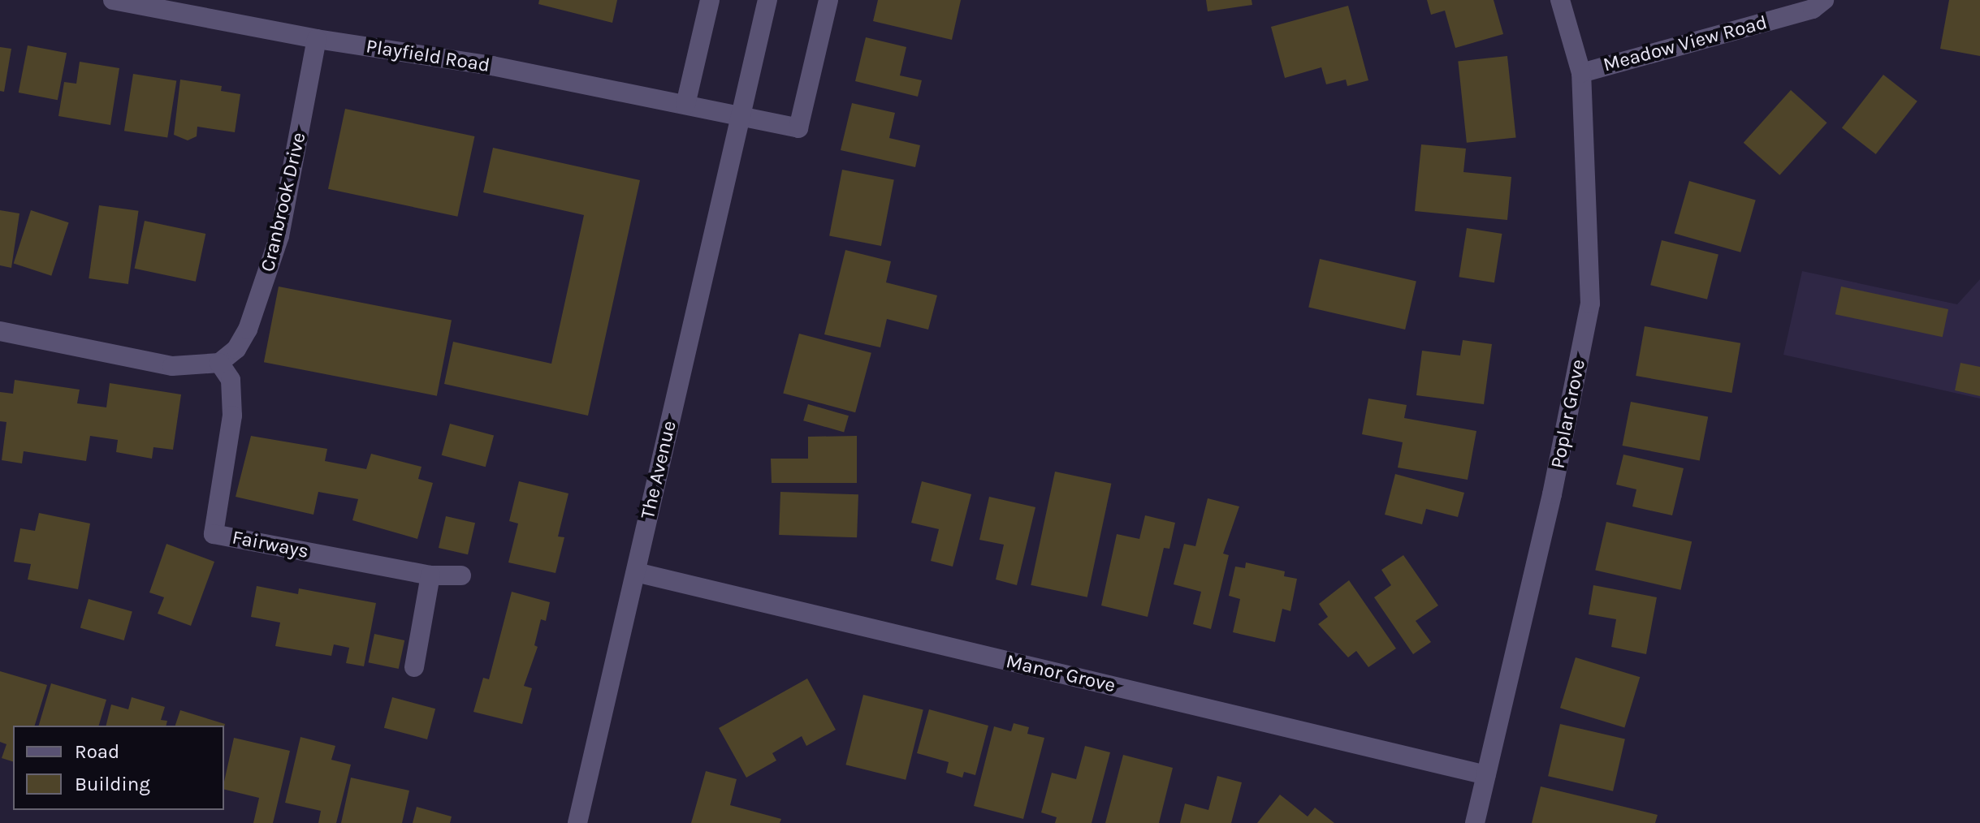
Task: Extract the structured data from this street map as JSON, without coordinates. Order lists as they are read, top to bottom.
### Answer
{
  "streets": {
    "street": [
      "Meadow View Road",
      "Playfield Road",
      "Cranbrook Drive",
      "Poplar Grove",
      "The Avenue",
      "Fairways",
      "Manor Grove"
    ]
  },
  "crossings": [
    ["Meadow View Road", "Poplar Grove"],
    ["Playfield Road", "Cranbrook Drive"],
    ["Playfield Road", "The Avenue"],
    ["Cranbrook Drive", "Fairways"],
    ["Poplar Grove", "Manor Grove"],
    ["The Avenue", "Manor Grove"]
  ],
  "legend": ["Road", "Building"]
}
